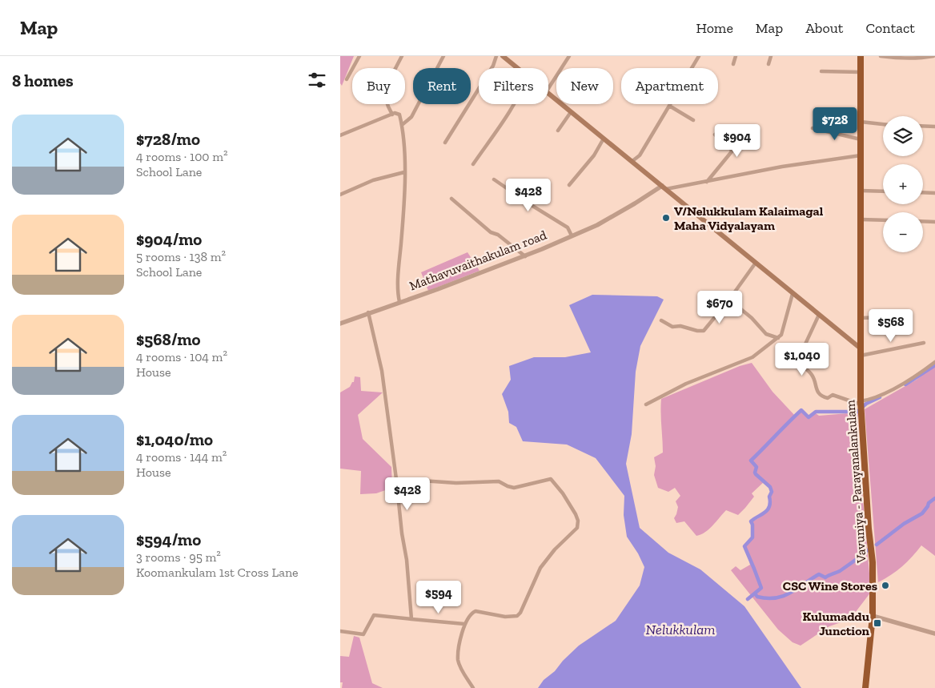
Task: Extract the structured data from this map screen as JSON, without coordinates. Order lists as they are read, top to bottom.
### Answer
{
  "streets": {
    "highway": ["Vavuniya - Parayanalankulam"],
    "street": ["Mathavuvaithakulam road"]
  },
  "water": ["Nelukkulam"],
  "places": {
    "other": ["V/Nelukkulam Kalaimagal Maha Vidyalayam", "CSC Wine Stores"],
    "transit": ["Kulumaddu Junction"]
  },
  "page": {
    "header": "Map",
    "nav": [
      "Home",
      "Map",
      "About",
      "Contact"
    ],
    "heading": "8 homes",
    "chip": [
      "Buy",
      "Rent",
      "Filters",
      "New",
      "Apartment"
    ],
    "list": [
      {
        "name": "$728/mo",
        "note": "4 rooms · 100 m² · School Lane"
      },
      {
        "name": "$904/mo",
        "note": "5 rooms · 138 m² · School Lane"
      },
      {
        "name": "$568/mo",
        "note": "4 rooms · 104 m² · House"
      },
      {
        "name": "$1,040/mo",
        "note": "4 rooms · 144 m² · House"
      },
      {
        "name": "$594/mo",
        "note": "3 rooms · 95 m² · Koomankulam 1st Cross Lane"
      }
    ],
    "price": [
      "$728",
      "$904",
      "$428",
      "$670",
      "$568",
      "$1,040",
      "$428",
      "$594"
    ],
    "map_buttons": ["+", "−"]
  }
}
